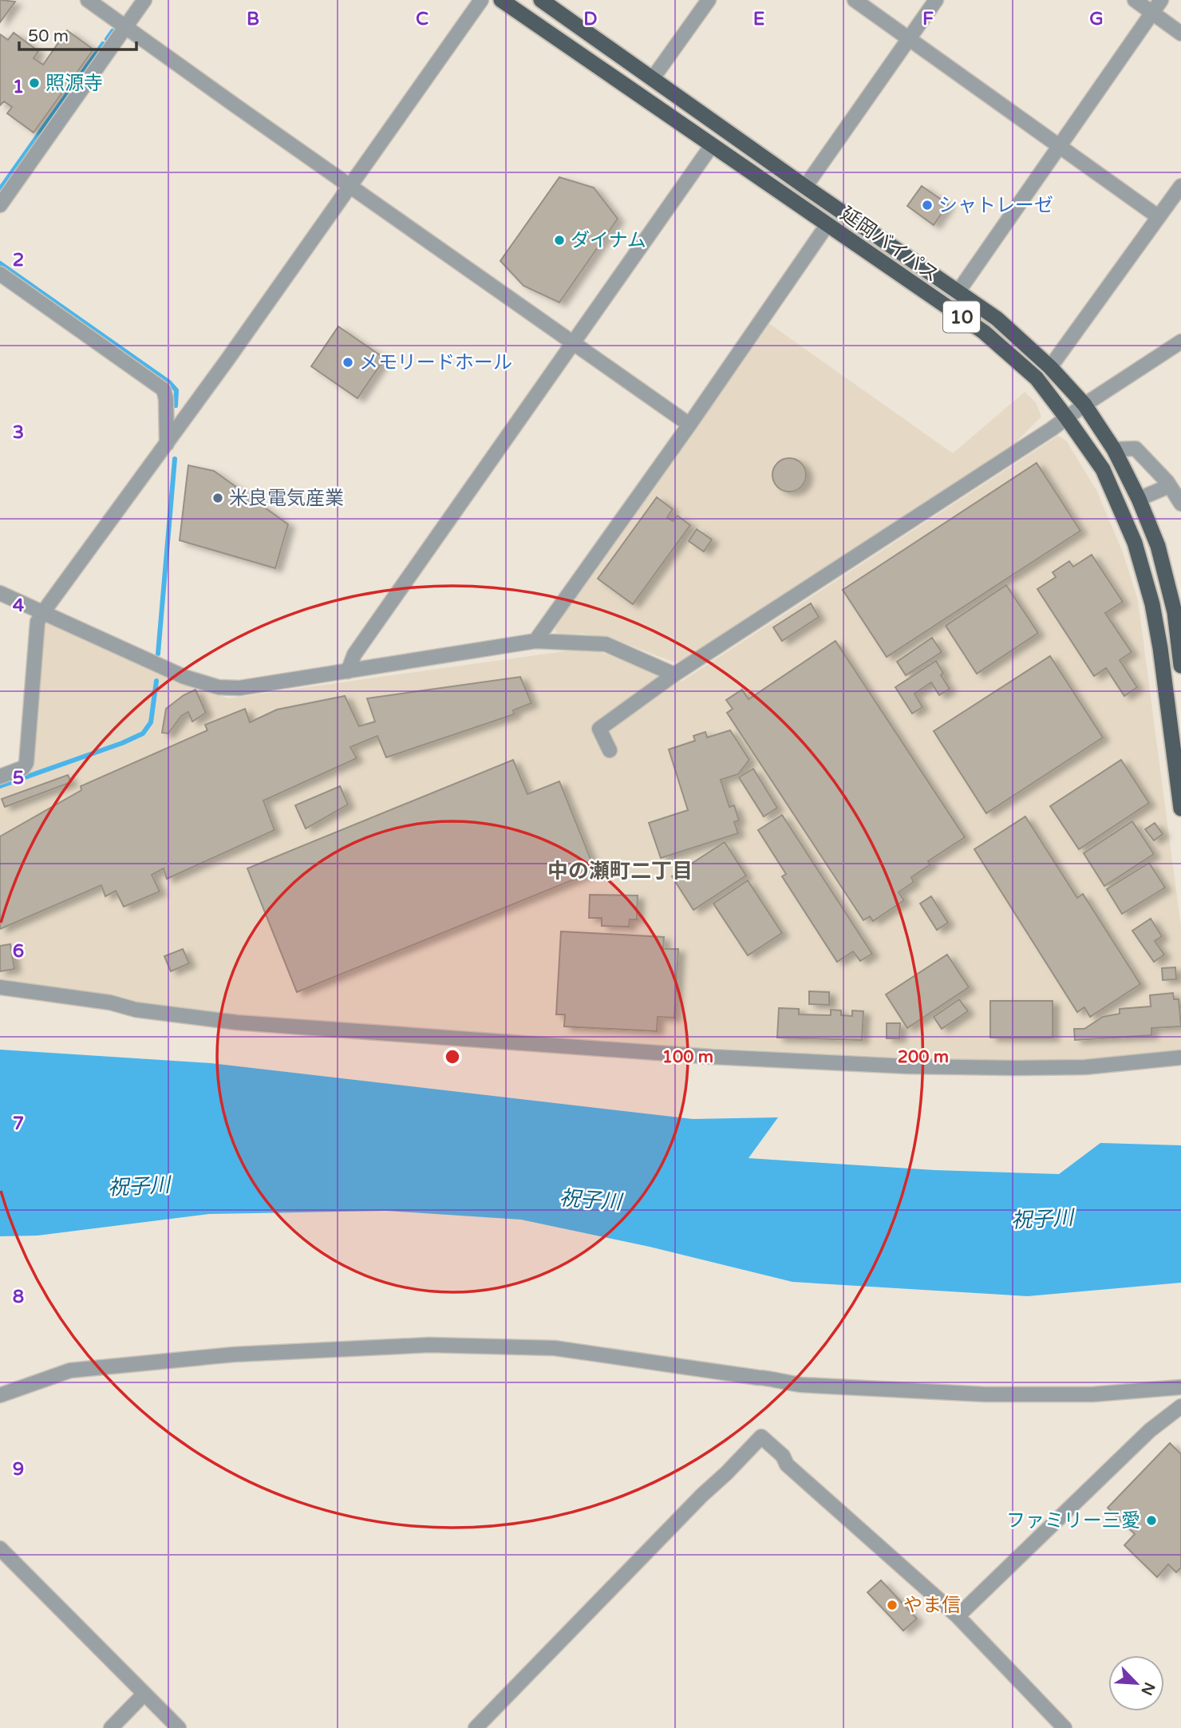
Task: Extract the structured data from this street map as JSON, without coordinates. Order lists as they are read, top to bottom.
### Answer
{
  "streets": {
    "highway": ["延岡バイパス", "10"]
  },
  "districts": ["中の瀬町二丁目"],
  "water": ["祝子川"],
  "places": [
    "照源寺",
    "シャトレーゼ",
    "ダイナム",
    "メモリードホール",
    "米良電気産業",
    "ファミリー三愛",
    "やま信"
  ],
  "scale_bar": "50 m",
  "north": "bottom right",
  "grid": {
    "columns": [
      "B",
      "C",
      "D",
      "E",
      "F",
      "G"
    ],
    "rows": [
      "1",
      "2",
      "3",
      "4",
      "5",
      "6",
      "7",
      "8",
      "9"
    ]
  },
  "rings": ["100 m", "200 m"]
}
